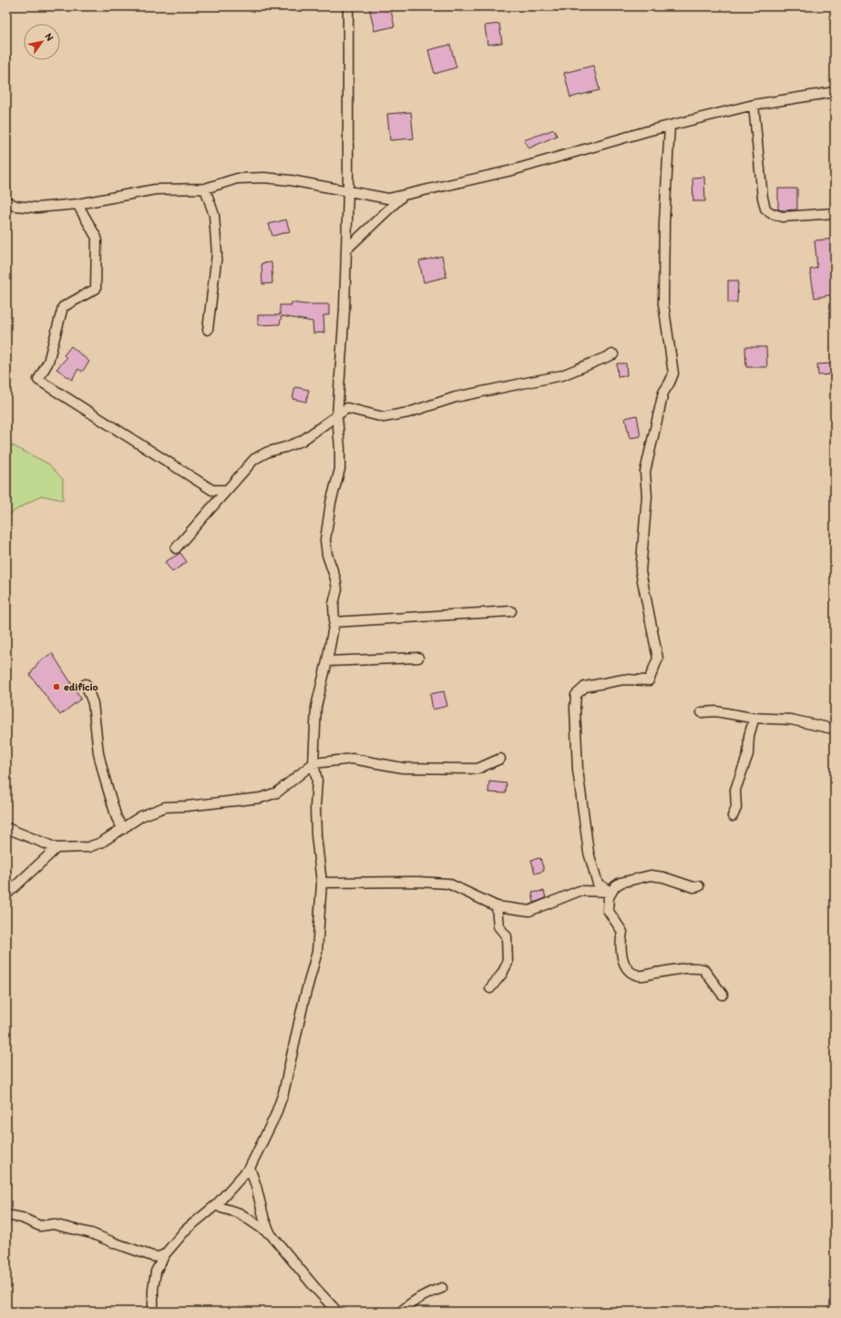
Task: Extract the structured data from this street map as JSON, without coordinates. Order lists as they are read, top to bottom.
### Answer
{
  "places": ["edificio"],
  "north": "top right"
}
